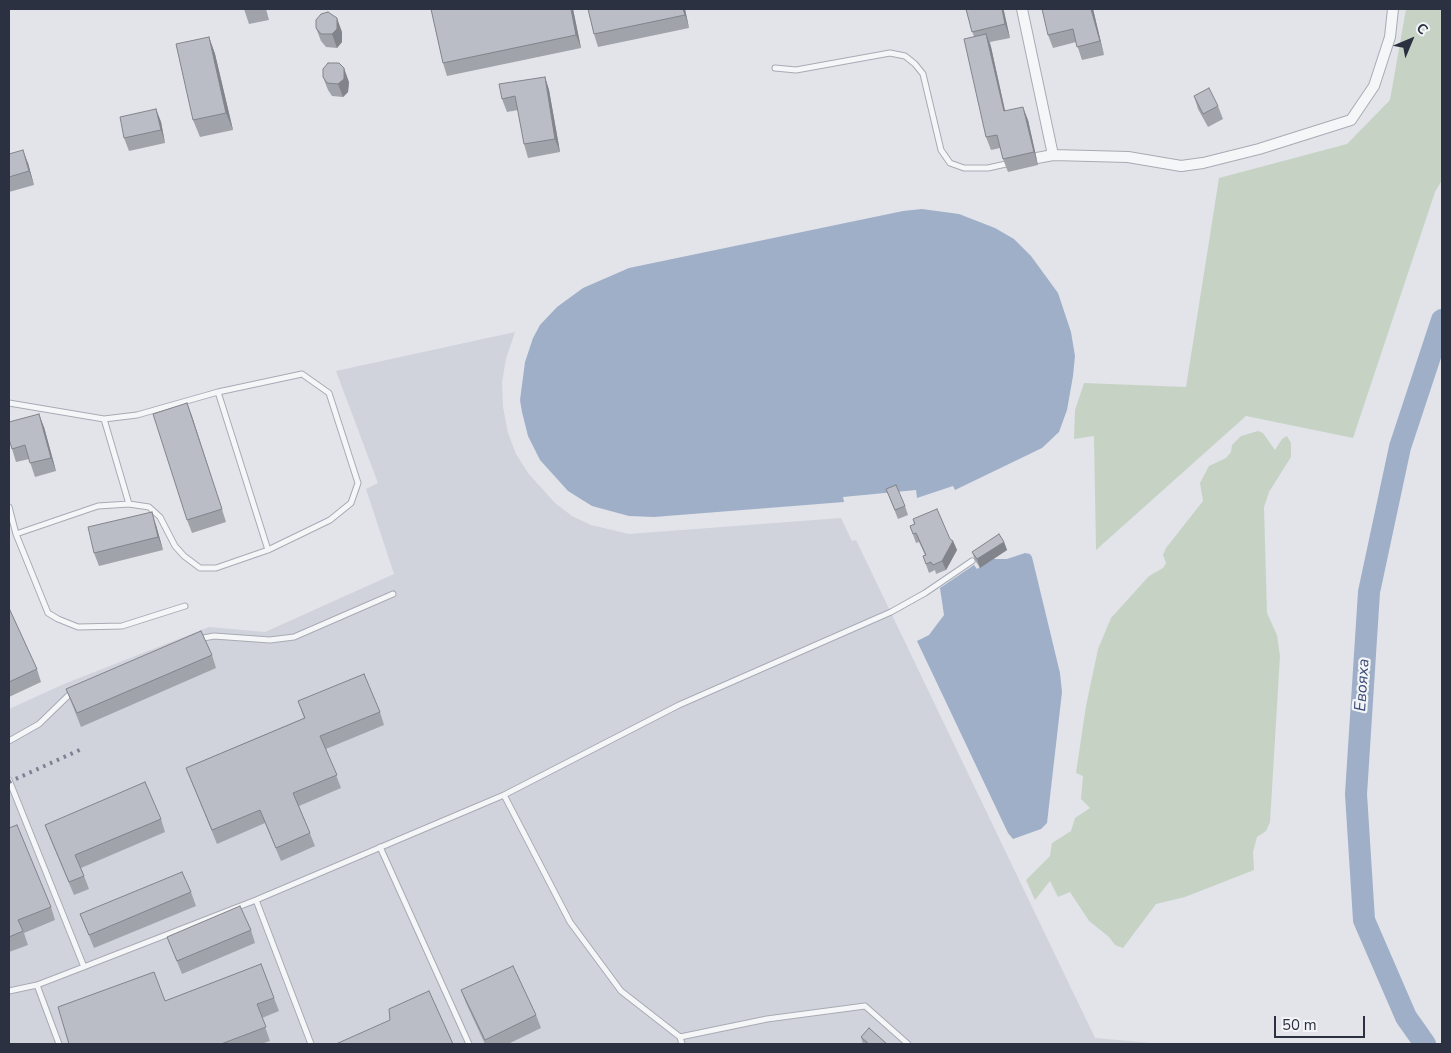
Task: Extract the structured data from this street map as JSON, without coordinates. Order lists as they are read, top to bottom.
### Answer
{
  "water": ["Евояха"],
  "scale_bar": "50 m",
  "north": "top right"
}
